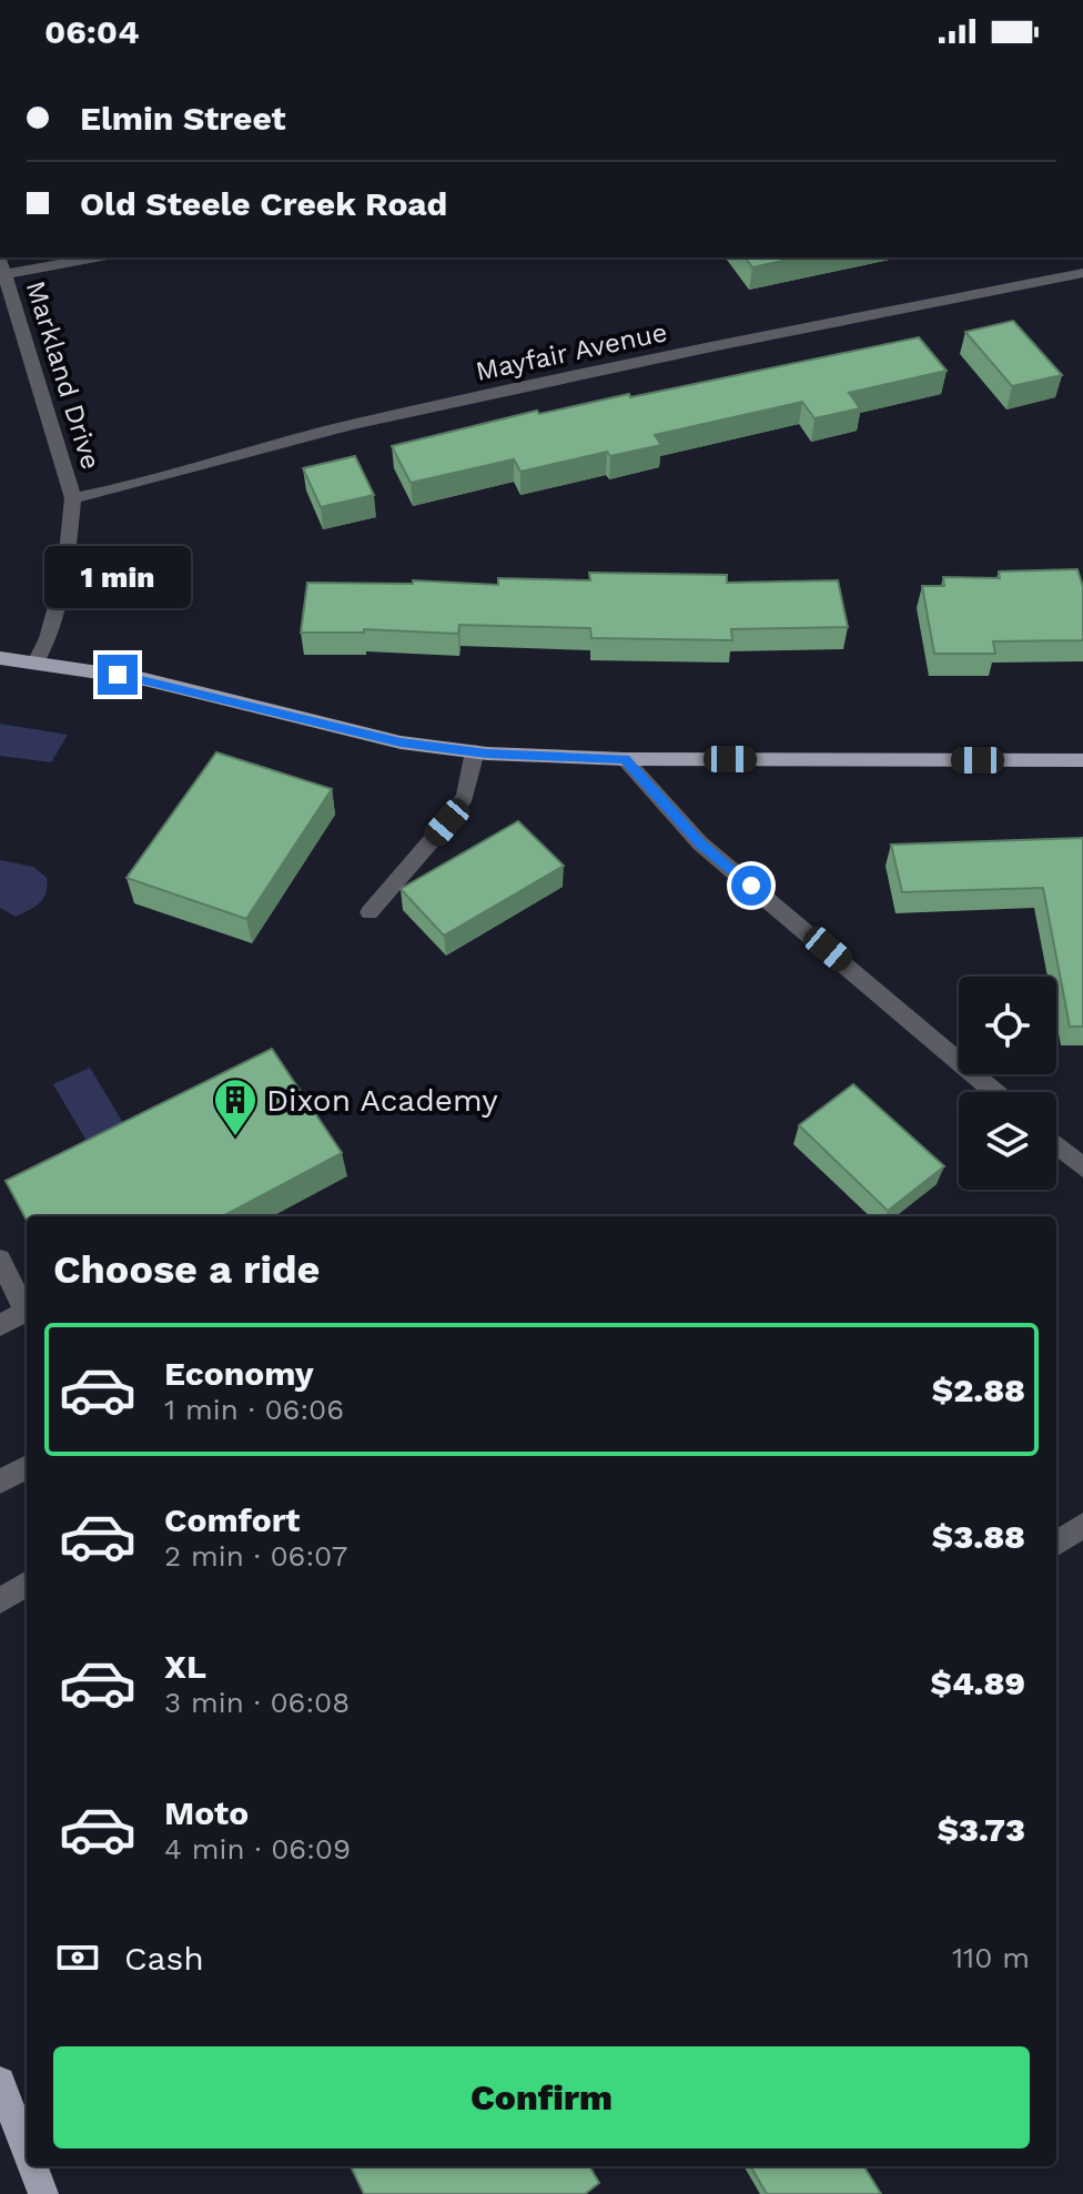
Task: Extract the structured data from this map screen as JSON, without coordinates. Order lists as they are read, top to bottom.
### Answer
{
  "streets": {
    "street": ["Mayfair Avenue", "Markland Drive"]
  },
  "crossings": [
    ["Mayfair Avenue", "Markland Drive"]
  ],
  "places": {
    "building": ["Dixon Academy"]
  },
  "page": {
    "status": "06:04",
    "banner": ["Elmin Street", "Old Steele Creek Road"],
    "bubble": "1 min",
    "heading": "Choose a ride",
    "list": [
      {
        "name": "Economy",
        "note": "1 min · 06:06",
        "value": "$2.88"
      },
      {
        "name": "Comfort",
        "note": "2 min · 06:07",
        "value": "$3.88"
      },
      {
        "name": "XL",
        "note": "3 min · 06:08",
        "value": "$4.89"
      },
      {
        "name": "Moto",
        "note": "4 min · 06:09",
        "value": "$3.73"
      }
    ],
    "pay": ["Cash", "110 m"],
    "buttons": "Confirm"
  }
}
